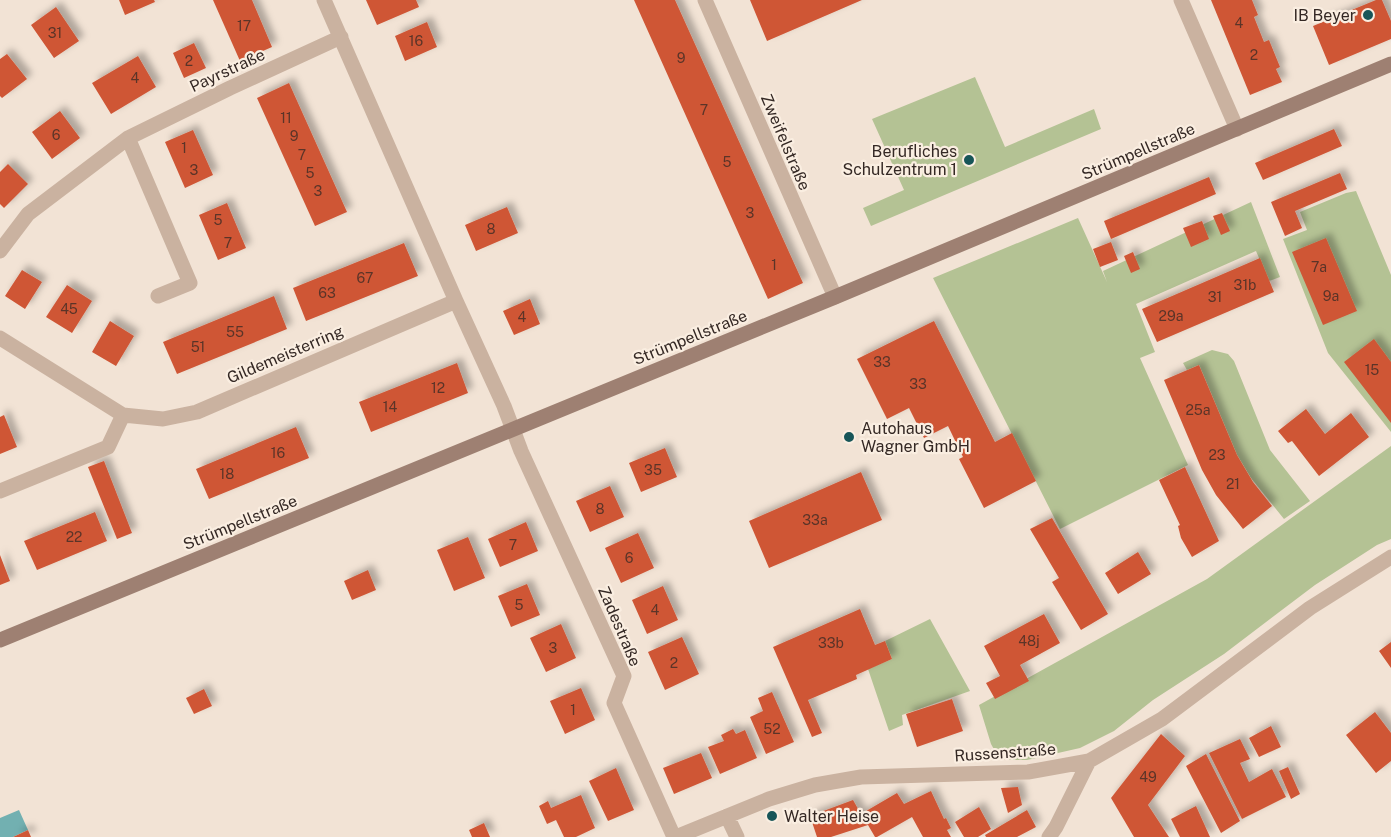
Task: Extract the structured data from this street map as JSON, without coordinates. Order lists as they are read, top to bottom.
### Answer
{
  "streets": {
    "street": [
      "Payrstraße",
      "Zweifelstraße",
      "Strümpellstraße",
      "Gildemeisterring",
      "Zadestraße",
      "Russenstraße"
    ]
  },
  "crossings": [
    ["Zweifelstraße", "Strümpellstraße"],
    ["Strümpellstraße", "Zadestraße"],
    ["Zadestraße", "Russenstraße"]
  ],
  "places": [
    "IB Beyer",
    "Berufliches Schulzentrum 1",
    "Autohaus Wagner GmbH",
    "Walter Heise"
  ],
  "house_numbers": [
    "4",
    "17",
    "31",
    "16",
    "2",
    "9",
    "2",
    "4",
    "7",
    "11",
    "6",
    "9",
    "1",
    "7",
    "5",
    "3",
    "5",
    "3",
    "3",
    "5",
    "8",
    "7",
    "1",
    "7a",
    "67",
    "31b",
    "63",
    "9a",
    "31",
    "45",
    "29a",
    "4",
    "55",
    "51",
    "33",
    "15",
    "33",
    "12",
    "14",
    "25a",
    "16",
    "23",
    "35",
    "18",
    "21",
    "8",
    "33a",
    "22",
    "7",
    "6",
    "5",
    "4",
    "48j",
    "33b",
    "3",
    "2",
    "1",
    "52",
    "49"
  ]
}
